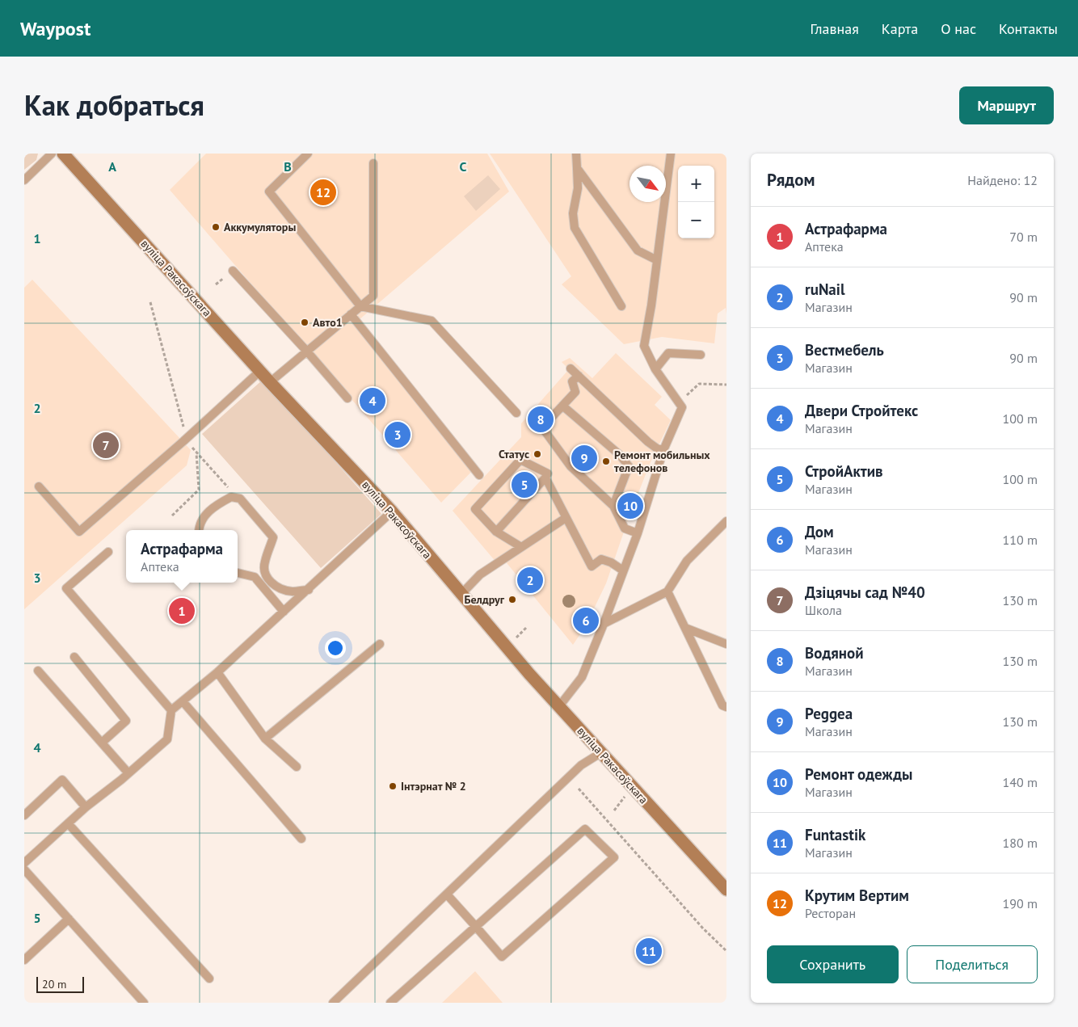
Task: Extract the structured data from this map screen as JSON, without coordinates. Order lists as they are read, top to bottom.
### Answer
{
  "streets": {
    "main road": ["вуліца Ракасоўскага"]
  },
  "places": [
    "Аккумуляторы",
    "Авто1",
    "Статус",
    "Ремонт мобильных телефонов",
    "Белдруг",
    "Інтэрнат № 2"
  ],
  "scale_bar": "20 m",
  "north": "bottom right",
  "page": {
    "header": "Waypost",
    "nav": [
      "Главная",
      "Карта",
      "О нас",
      "Контакты"
    ],
    "title": "Как добраться",
    "buttons": [
      "Маршрут",
      ["Сохранить", "Поделиться"]
    ],
    "heading": ["Рядом", "Найдено: 12"],
    "map_buttons": ["+", "−"],
    "pins": [
      "12",
      "4",
      "8",
      "3",
      "7",
      "9",
      "5",
      "10",
      "2",
      "1",
      "6",
      "11"
    ],
    "list": [
      {
        "mark": "1",
        "name": "Астрафарма",
        "note": "Аптека",
        "value": "70 m"
      },
      {
        "mark": "2",
        "name": "ruNail",
        "note": "Магазин",
        "value": "90 m"
      },
      {
        "mark": "3",
        "name": "Вестмебель",
        "note": "Магазин",
        "value": "90 m"
      },
      {
        "mark": "4",
        "name": "Двери Стройтекс",
        "note": "Магазин",
        "value": "100 m"
      },
      {
        "mark": "5",
        "name": "СтройАктив",
        "note": "Магазин",
        "value": "100 m"
      },
      {
        "mark": "6",
        "name": "Дом",
        "note": "Магазин",
        "value": "110 m"
      },
      {
        "mark": "7",
        "name": "Дзіцячы сад №40",
        "note": "Школа",
        "value": "130 m"
      },
      {
        "mark": "8",
        "name": "Водяной",
        "note": "Магазин",
        "value": "130 m"
      },
      {
        "mark": "9",
        "name": "Peggea",
        "note": "Магазин",
        "value": "130 m"
      },
      {
        "mark": "10",
        "name": "Ремонт одежды",
        "note": "Магазин",
        "value": "140 m"
      },
      {
        "mark": "11",
        "name": "Funtastik",
        "note": "Магазин",
        "value": "180 m"
      },
      {
        "mark": "12",
        "name": "Крутим Вертим",
        "note": "Ресторан",
        "value": "190 m"
      }
    ],
    "popup": ["Астрафарма", "Аптека"],
    "scale": "20 m"
  },
  "grid": {
    "columns": ["A", "B", "C"],
    "rows": [
      "1",
      "2",
      "3",
      "4",
      "5"
    ]
  }
}
